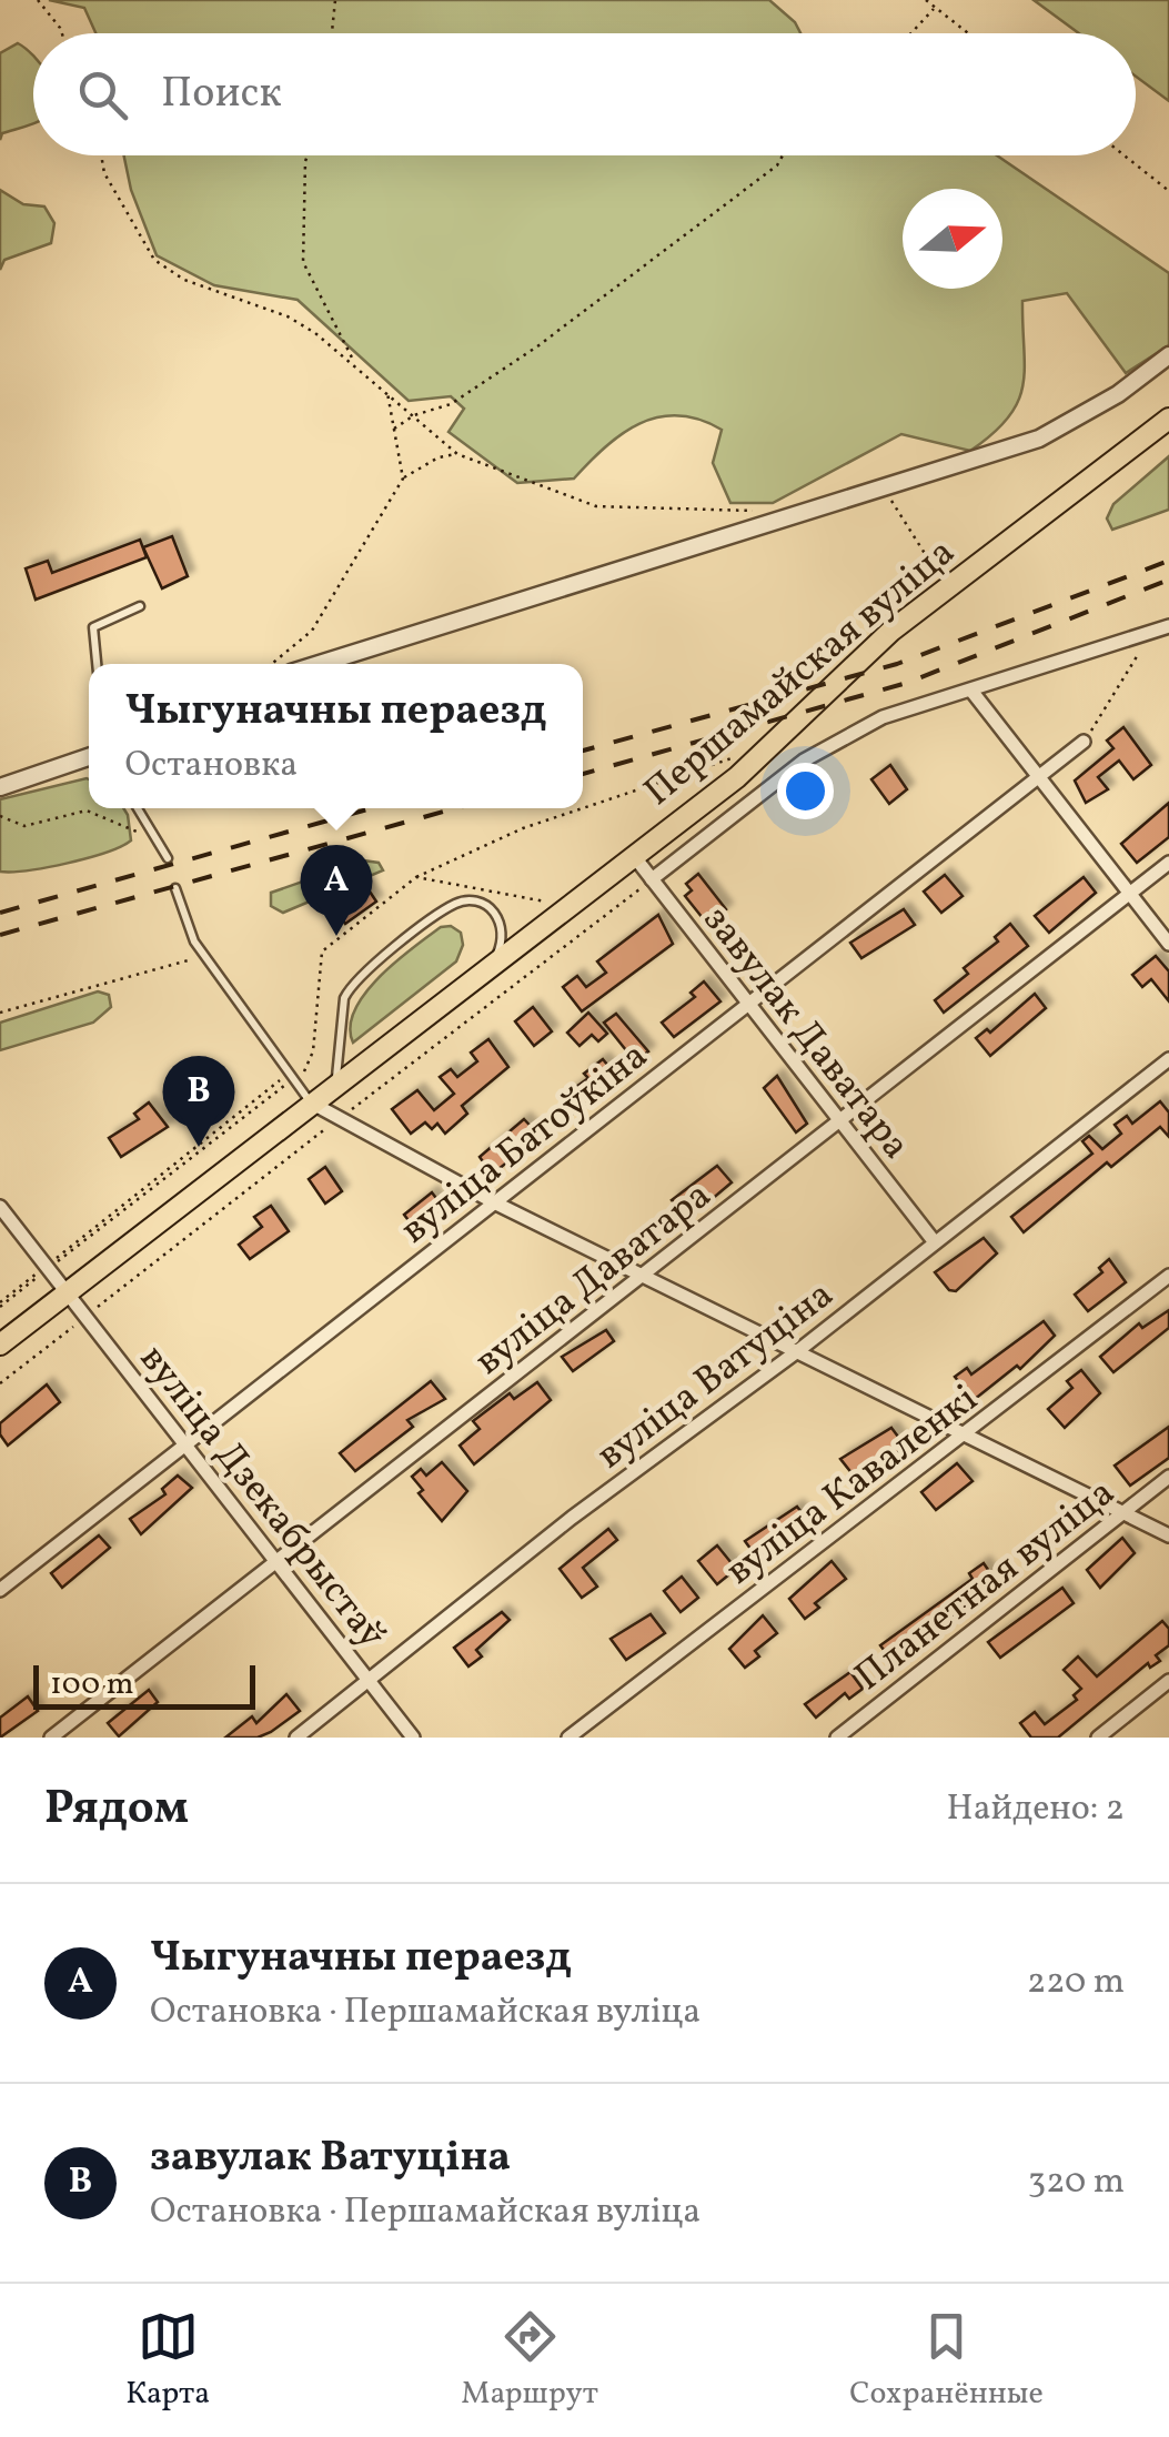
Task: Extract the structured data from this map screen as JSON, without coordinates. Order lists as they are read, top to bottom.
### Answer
{
  "streets": {
    "main road": ["Першамайская вуліца"],
    "street": [
      "завулак Даватара",
      "вуліца Батоўкіна",
      "вуліца Даватара",
      "вуліца Ватуціна",
      "вуліца Каваленкі",
      "вуліца Дзекабрыстаў",
      "Планетная вуліца"
    ]
  },
  "crossings": [
    ["Першамайская вуліца", "завулак Даватара"],
    ["Першамайская вуліца", "вуліца Дзекабрыстаў"],
    ["завулак Даватара", "вуліца Батоўкіна"],
    ["завулак Даватара", "вуліца Даватара"],
    ["завулак Даватара", "вуліца Ватуціна"],
    ["вуліца Батоўкіна", "вуліца Дзекабрыстаў"],
    ["вуліца Даватара", "вуліца Дзекабрыстаў"],
    ["вуліца Ватуціна", "вуліца Дзекабрыстаў"]
  ],
  "scale_bar": "100 m",
  "north": "right",
  "page": {
    "search": "Поиск",
    "popup": ["Чыгуначны пераезд", "Остановка"],
    "pins": ["A", "B"],
    "scale": "100 m",
    "heading": ["Рядом", "Найдено: 2"],
    "list": [
      {
        "mark": "A",
        "name": "Чыгуначны пераезд",
        "note": "Остановка · Першамайская вуліца",
        "value": "220 m"
      },
      {
        "mark": "B",
        "name": "завулак Ватуціна",
        "note": "Остановка · Першамайская вуліца",
        "value": "320 m"
      }
    ],
    "nav": ["Карта", "Маршрут", "Сохранённые"]
  }
}
